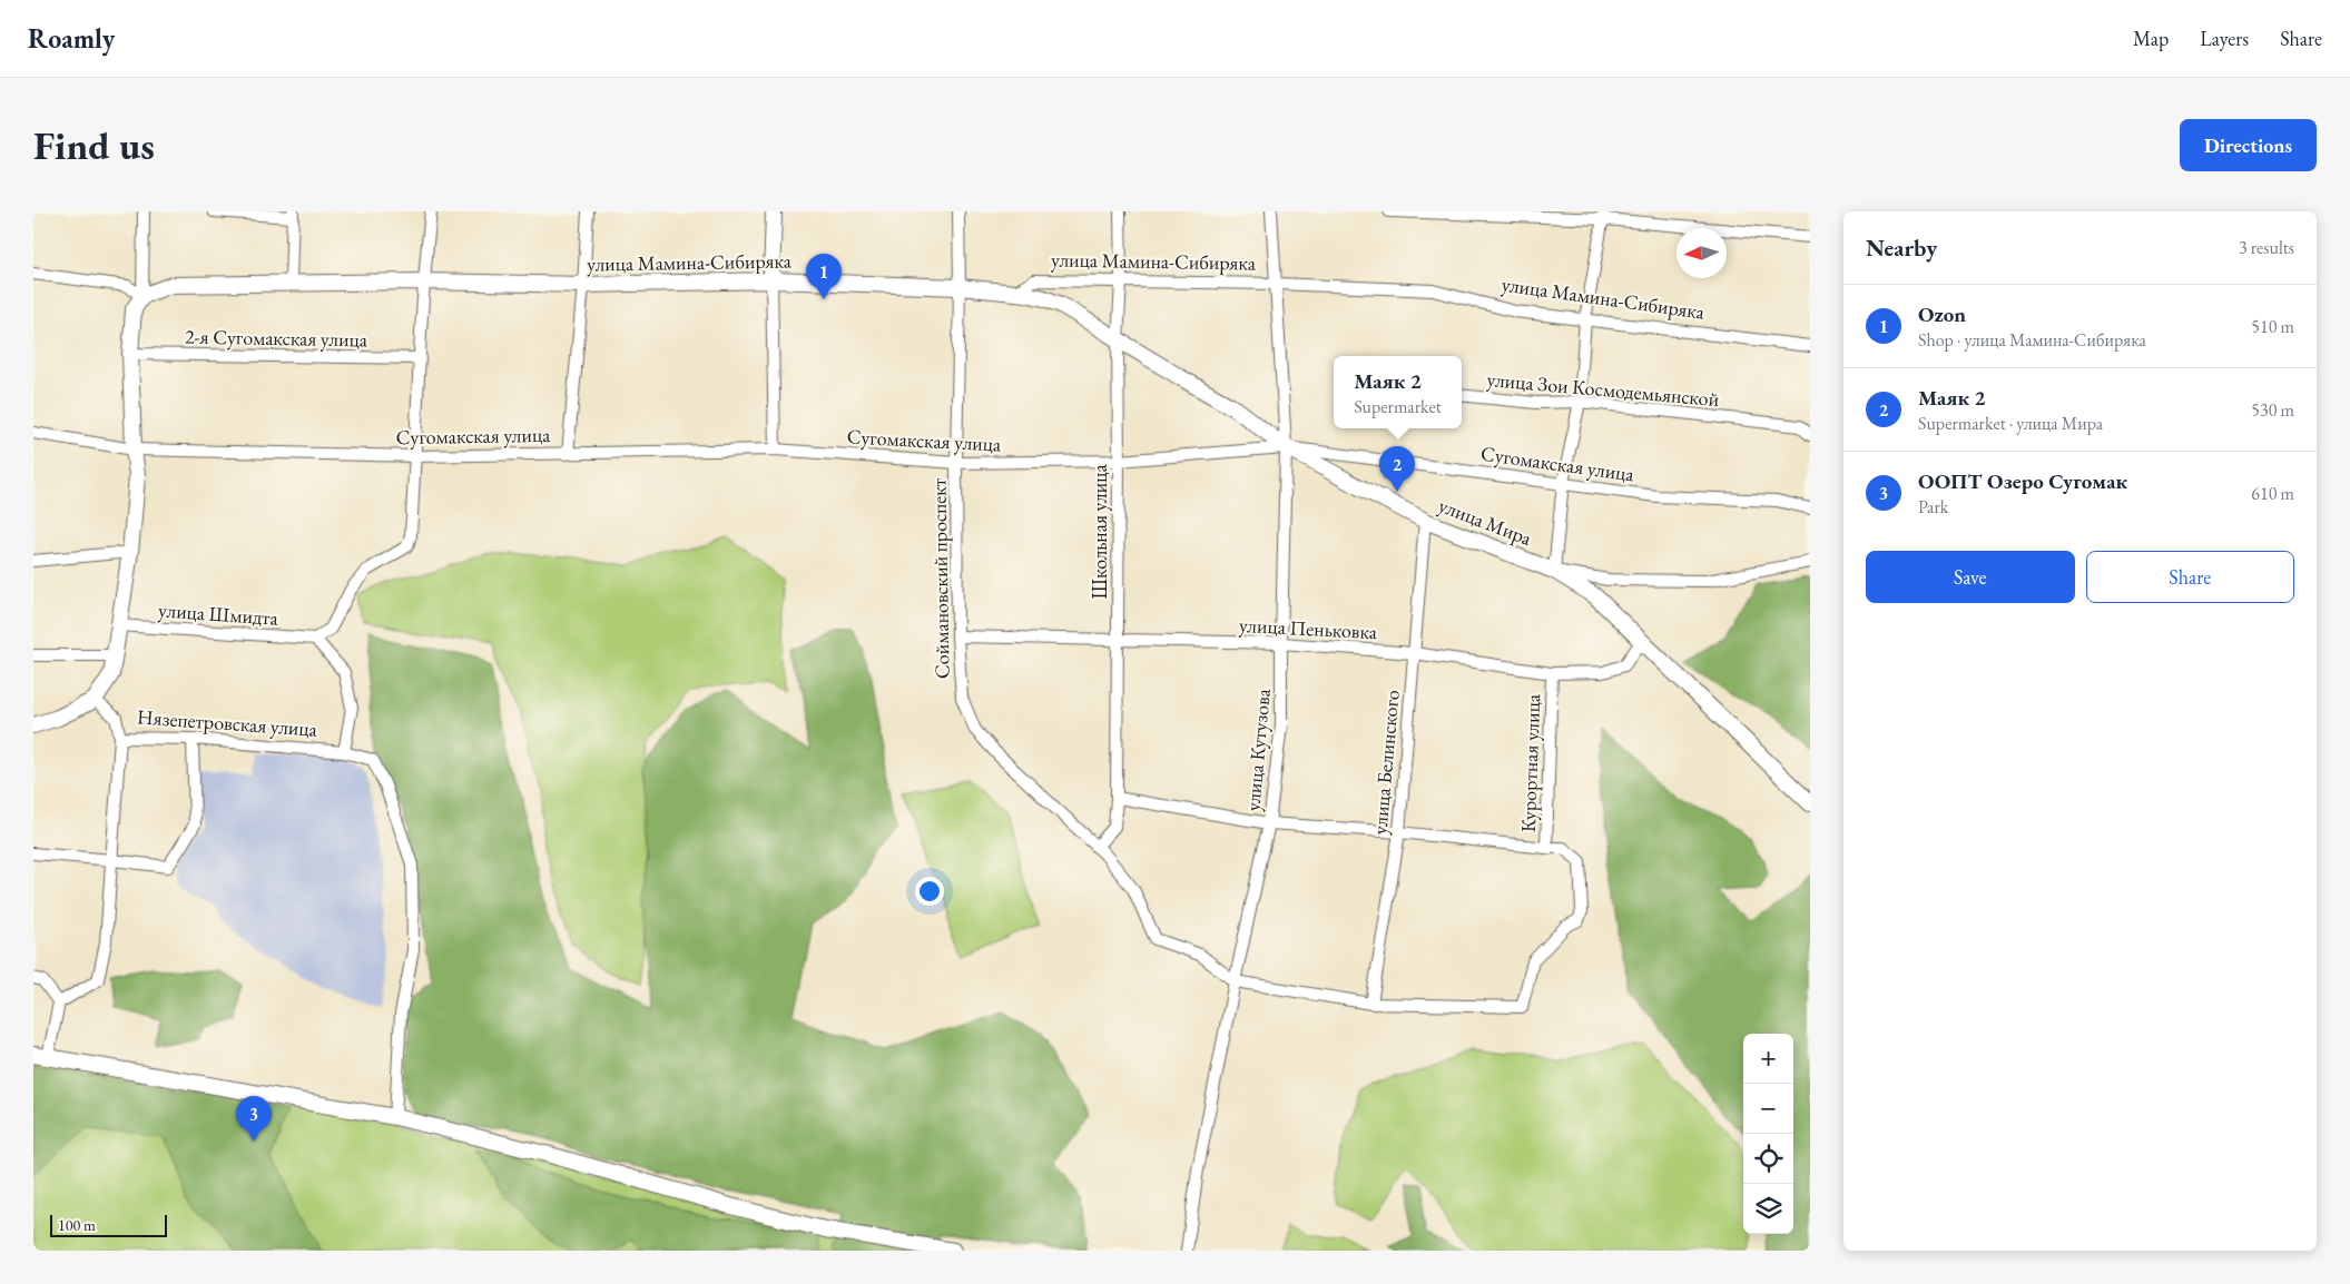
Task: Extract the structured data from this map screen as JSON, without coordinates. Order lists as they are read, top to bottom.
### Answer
{
  "streets": {
    "main road": ["улица Мамина-Сибиряка", "улица Мира"],
    "street": [
      "2-я Сугомакская улица",
      "улица Зои Космодемьянской",
      "Сугомакская улица",
      "Школьная улица",
      "Соймановский проспект",
      "улица Шмидта",
      "улица Пеньковка",
      "Нязепетровская улица",
      "улица Кутузова",
      "улица Белинского",
      "Курортная улица"
    ]
  },
  "crossings": [
    ["улица Мамина-Сибиряка", "улица Мира"],
    ["улица Мамина-Сибиряка", "Школьная улица"],
    ["улица Мамина-Сибиряка", "Соймановский проспект"],
    ["улица Мамина-Сибиряка", "улица Кутузова"],
    ["Сугомакская улица", "улица Мира"],
    ["Сугомакская улица", "Школьная улица"],
    ["Сугомакская улица", "Соймановский проспект"],
    ["Сугомакская улица", "улица Кутузова"],
    ["улица Мира", "Школьная улица"],
    ["улица Мира", "улица Пеньковка"],
    ["улица Мира", "улица Кутузова"],
    ["улица Мира", "улица Белинского"],
    ["Школьная улица", "Соймановский проспект"],
    ["Школьная улица", "улица Пеньковка"],
    ["Соймановский проспект", "улица Пеньковка"],
    ["Соймановский проспект", "улица Кутузова"],
    ["улица Пеньковка", "улица Кутузова"],
    ["улица Пеньковка", "улица Белинского"],
    ["улица Пеньковка", "Курортная улица"],
    ["улица Белинского", "Курортная улица"]
  ],
  "scale_bar": "100 m",
  "north": "left",
  "page": {
    "header": "Roamly",
    "nav": ["Map", "Layers", "Share"],
    "buttons": [
      "Directions",
      ["Save", "Share"]
    ],
    "title": "Find us",
    "heading": ["Nearby", "3 results"],
    "pins": ["1", "2", "3"],
    "list": [
      {
        "mark": "1",
        "name": "Ozon",
        "note": "Shop · улица Мамина-Сибиряка",
        "value": "510 m"
      },
      {
        "mark": "2",
        "name": "Маяк 2",
        "note": "Supermarket · улица Мира",
        "value": "530 m"
      },
      {
        "mark": "3",
        "name": "ООПТ Озеро Сугомак",
        "note": "Park",
        "value": "610 m"
      }
    ],
    "popup": ["Маяк 2", "Supermarket"],
    "map_buttons": ["+", "−"],
    "scale": "100 m"
  }
}
